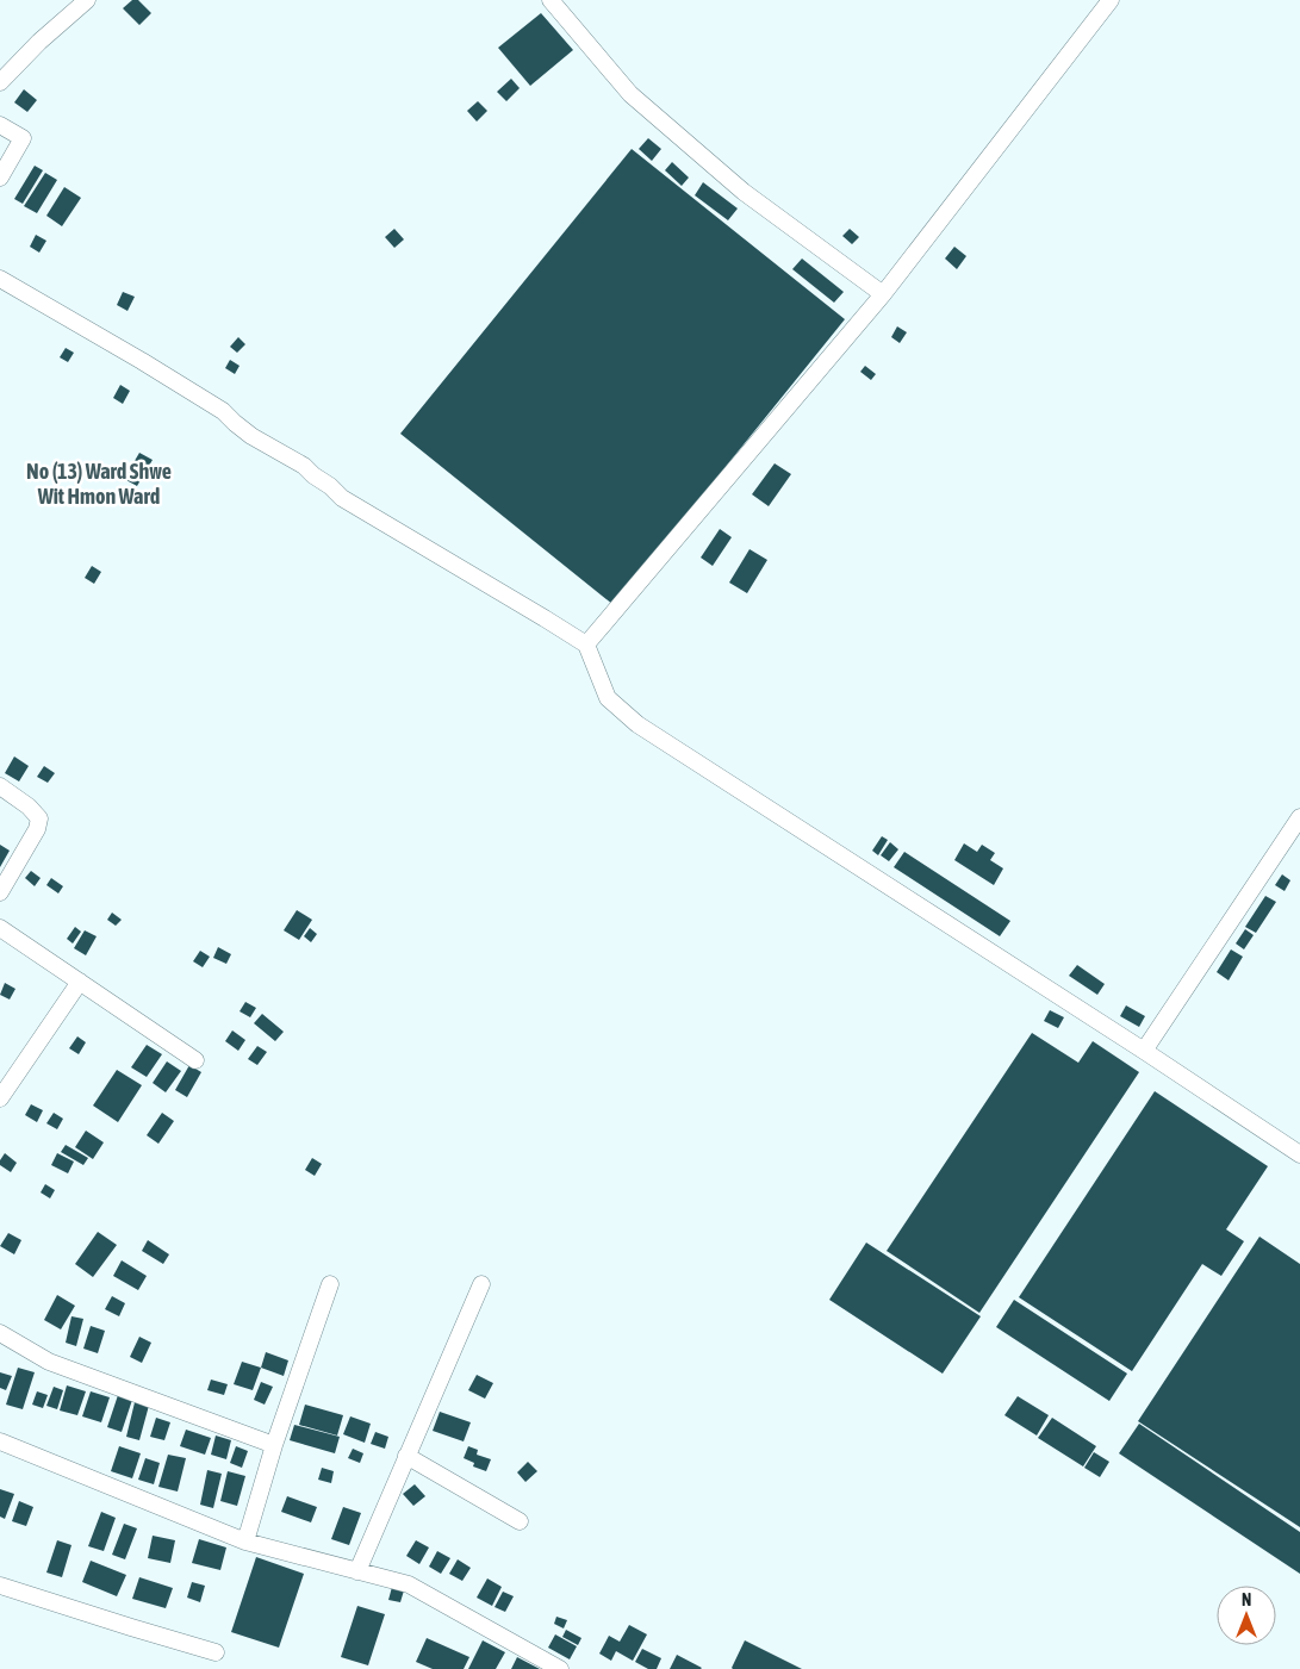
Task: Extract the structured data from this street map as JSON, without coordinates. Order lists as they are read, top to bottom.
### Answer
{
  "districts": ["No (13) Ward Shwe Wit Hmon Ward"],
  "north": "top"
}
